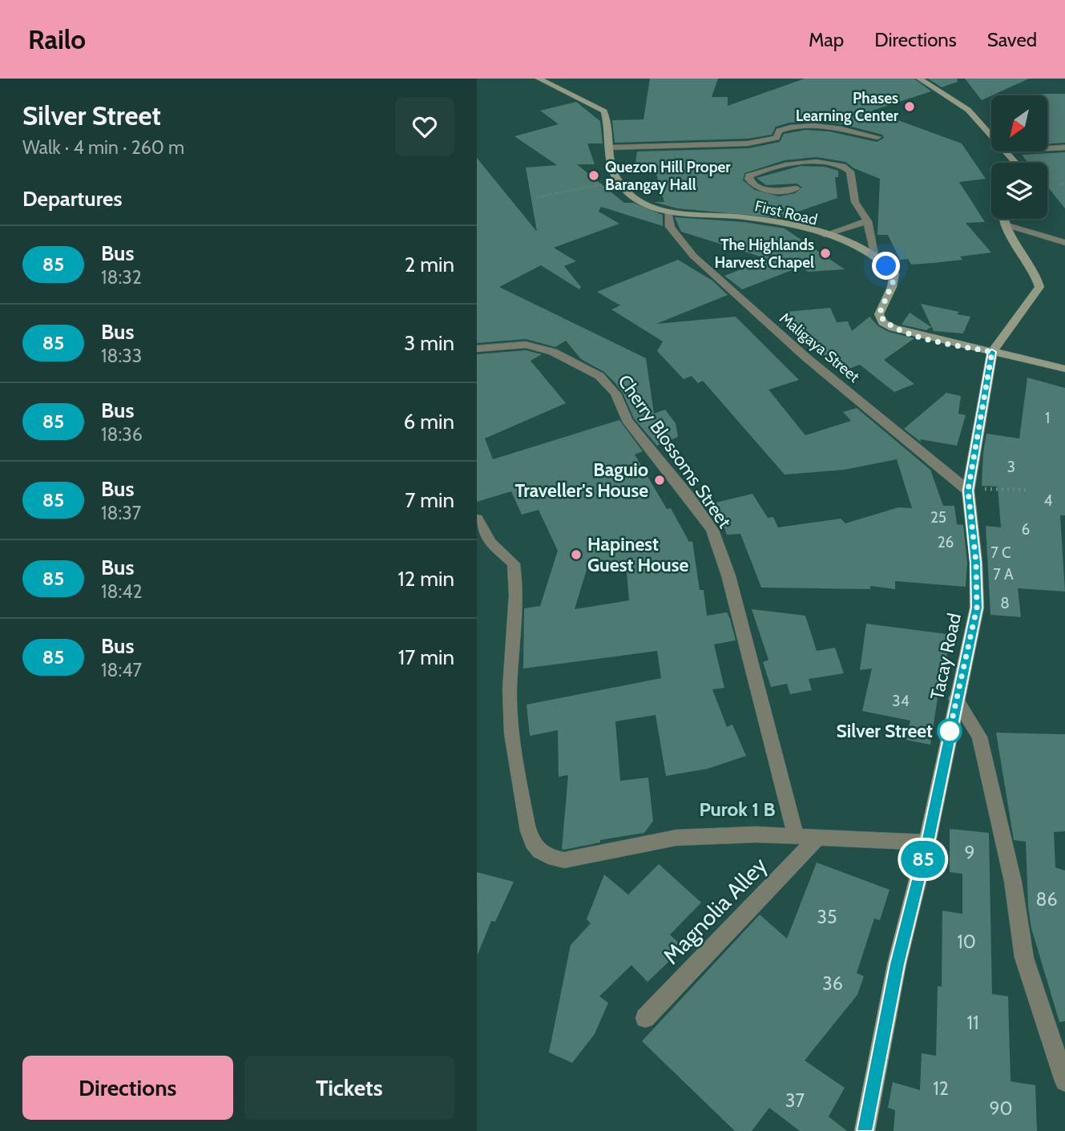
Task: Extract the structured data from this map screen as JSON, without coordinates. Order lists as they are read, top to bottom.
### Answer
{
  "streets": {
    "main road": ["First Road", "Tacay Road"],
    "street": ["Maligaya Street", "Cherry Blossoms Street", "Magnolia Alley"]
  },
  "crossings": [
    ["First Road", "Maligaya Street"],
    ["First Road", "Tacay Road"],
    ["Maligaya Street", "Tacay Road"]
  ],
  "districts": ["Purok 1 B"],
  "places": [
    "Phases Learning Center",
    "Quezon Hill Proper Barangay Hall",
    "The Highlands Harvest Chapel",
    "Baguio Traveller's House",
    "Hapinest Guest House",
    "Silver Street"
  ],
  "lines": ["bus line 85"],
  "house_numbers": [
    "1",
    "3",
    "4",
    "25",
    "6",
    "26",
    "7 C",
    "7 A",
    "8",
    "34",
    "9",
    "86",
    "35",
    "10",
    "36",
    "11",
    "12",
    "37",
    "90"
  ],
  "north": "bottom left",
  "page": {
    "header": "Railo",
    "nav": ["Map", "Directions", "Saved"],
    "heading": [
      ["Silver Street", "Walk · 4 min · 260 m"],
      "Departures"
    ],
    "on_map": "85",
    "list": [
      {
        "mark": "85",
        "name": "Bus",
        "note": "18:32",
        "value": "2 min"
      },
      {
        "mark": "85",
        "name": "Bus",
        "note": "18:33",
        "value": "3 min"
      },
      {
        "mark": "85",
        "name": "Bus",
        "note": "18:36",
        "value": "6 min"
      },
      {
        "mark": "85",
        "name": "Bus",
        "note": "18:37",
        "value": "7 min"
      },
      {
        "mark": "85",
        "name": "Bus",
        "note": "18:42",
        "value": "12 min"
      },
      {
        "mark": "85",
        "name": "Bus",
        "note": "18:47",
        "value": "17 min"
      }
    ],
    "buttons": ["Directions", "Tickets"]
  }
}
